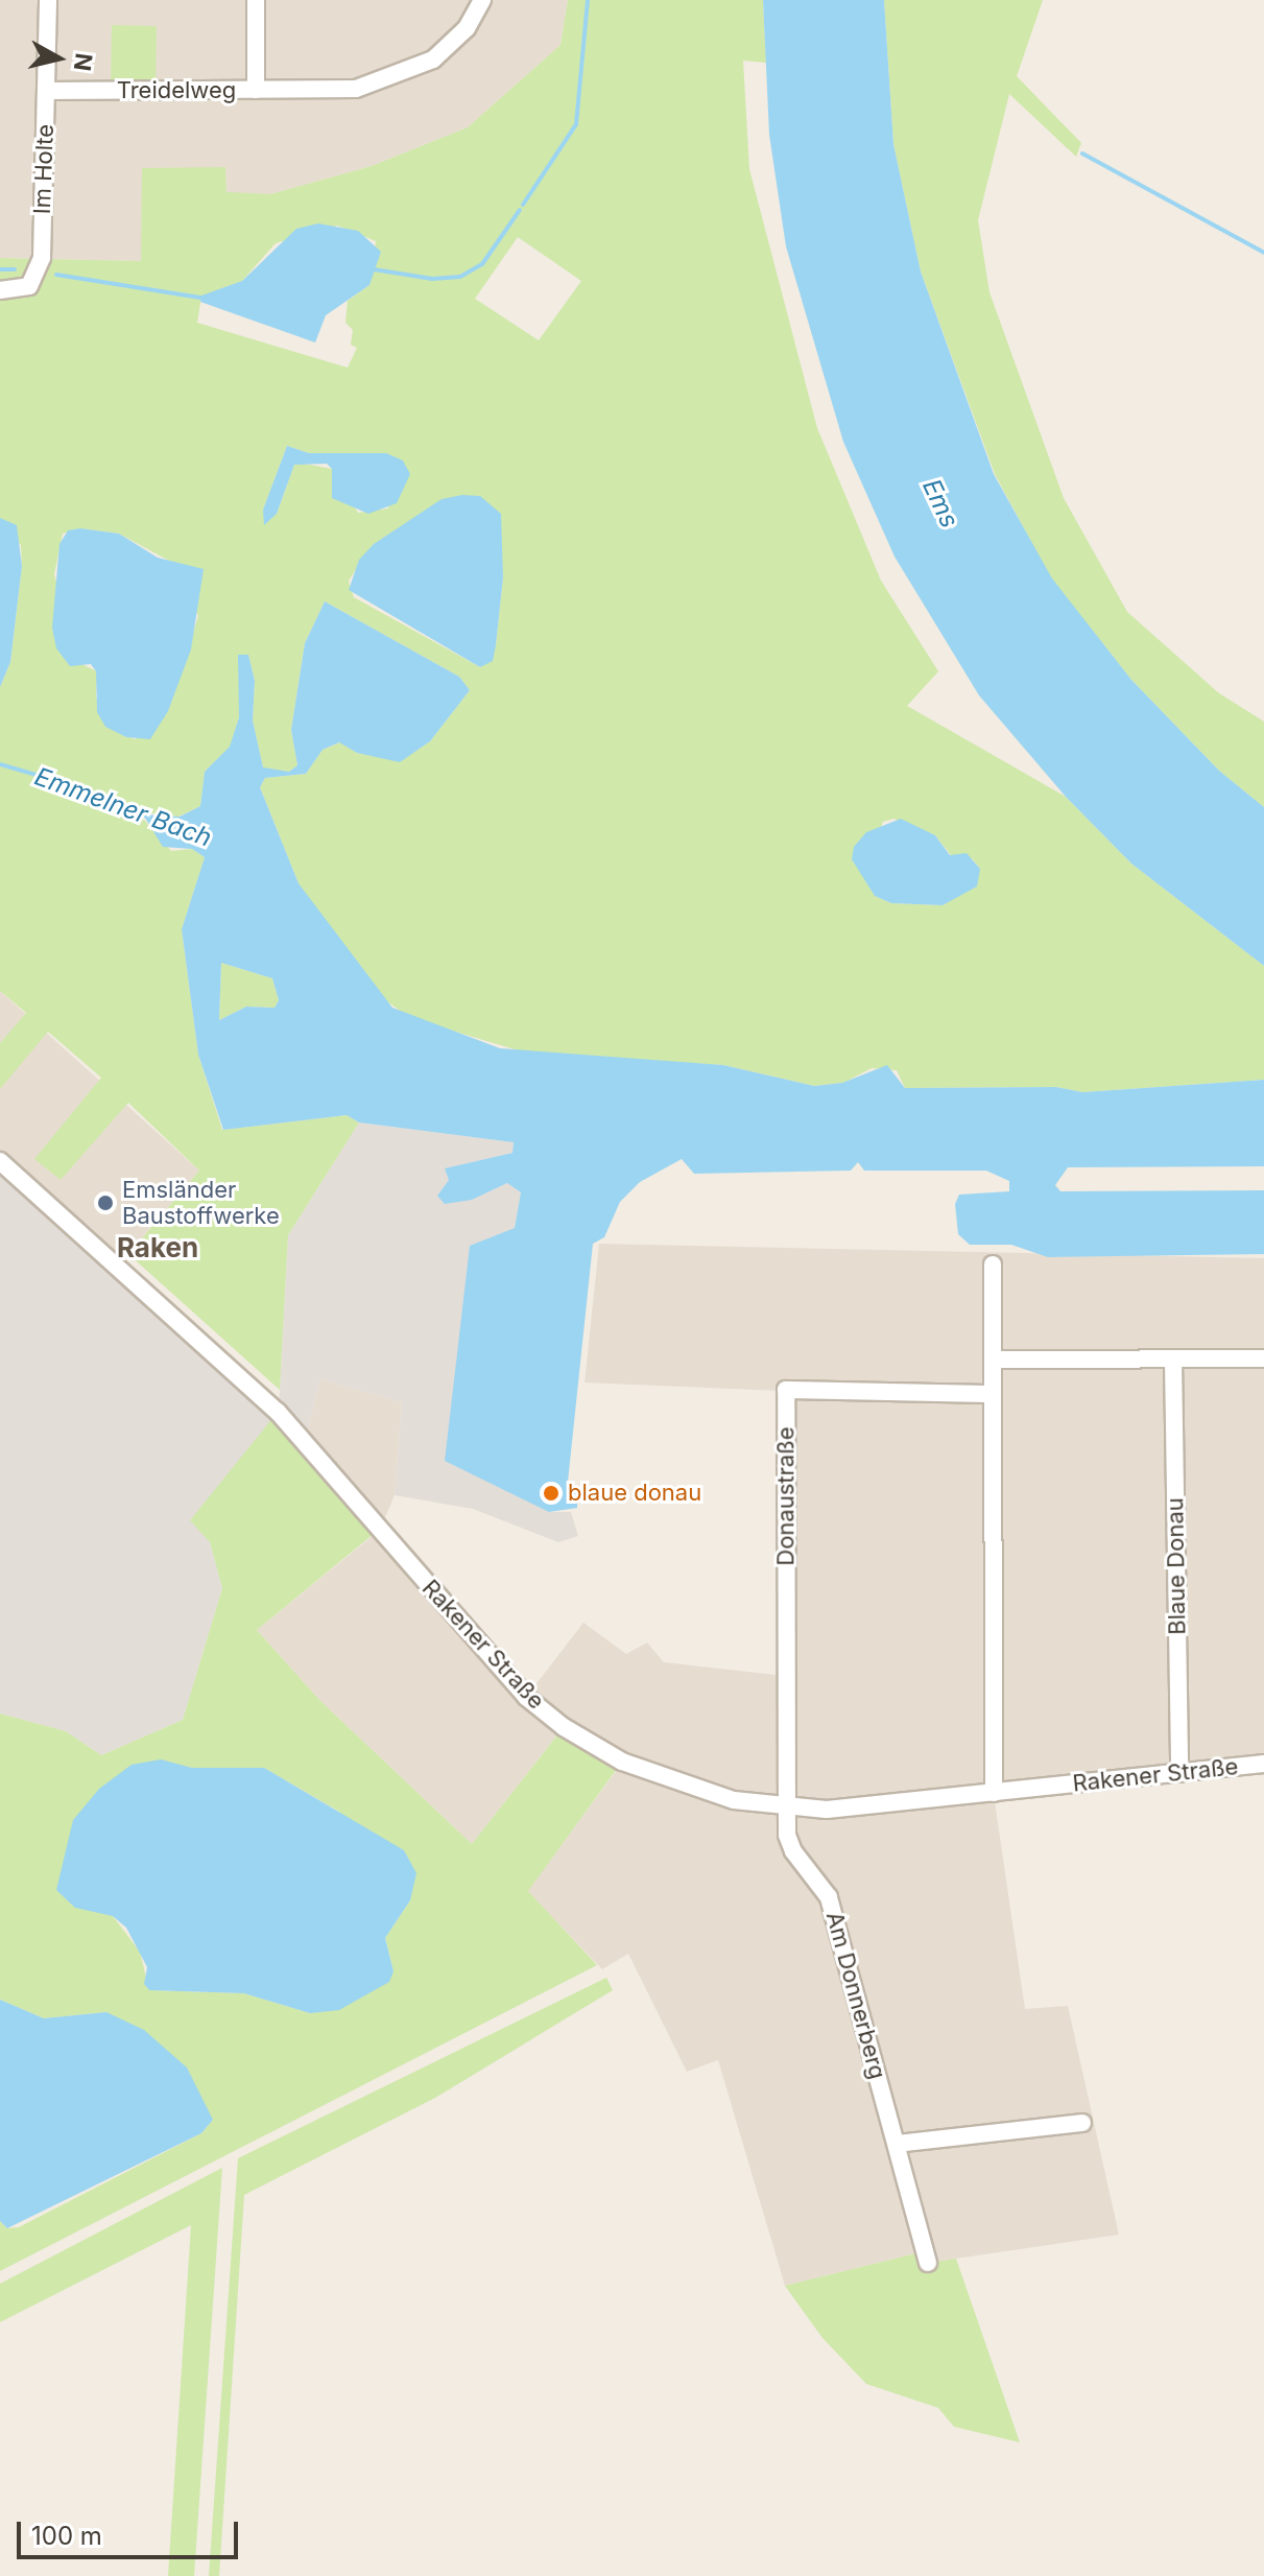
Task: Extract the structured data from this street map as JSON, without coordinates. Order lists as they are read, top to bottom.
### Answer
{
  "streets": {
    "street": [
      "Treidelweg",
      "Im Holte",
      "Donaustraße",
      "Blaue Donau",
      "Rakener Straße",
      "Am Donnerberg"
    ]
  },
  "crossings": [
    ["Treidelweg", "Im Holte"],
    ["Donaustraße", "Rakener Straße"],
    ["Donaustraße", "Am Donnerberg"],
    ["Blaue Donau", "Rakener Straße"],
    ["Rakener Straße", "Am Donnerberg"]
  ],
  "districts": ["Raken"],
  "water": ["Ems", "Emmelner Bach"],
  "places": ["Emsländer Baustoffwerke", "blaue donau"],
  "scale_bar": "100 m",
  "north": "right"
}
